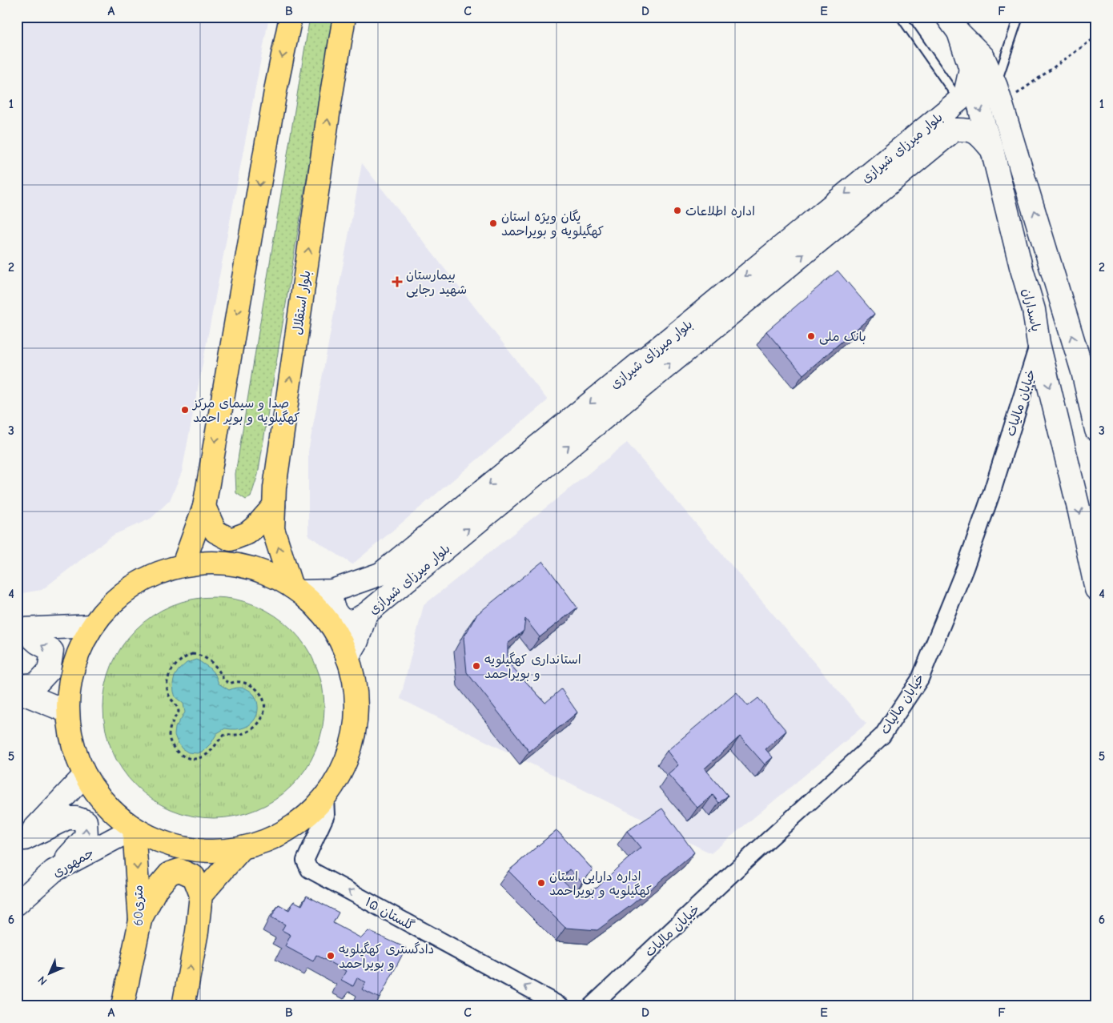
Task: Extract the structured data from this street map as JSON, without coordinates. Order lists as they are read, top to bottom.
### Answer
{
  "streets": {
    "main road": [
      "بلوار میرزای شیرازی",
      "بلوار استقلال",
      "پاسداران",
      "جمهوری",
      "60متری"
    ],
    "street": ["خیابان مالیات", "گلستان ۱۵"]
  },
  "crossings": [
    ["بلوار میرزای شیرازی", "بلوار استقلال"],
    ["بلوار میرزای شیرازی", "پاسداران"],
    ["پاسداران", "خیابان مالیات"],
    ["جمهوری", "60متری"]
  ],
  "one_way": ["60متری", "گلستان ۱۵"],
  "places": {
    "other": [
      "اداره اطلاعات",
      "یگان ویژه استان کهگیلویه و بویراحمد",
      "بانک ملی",
      "صدا و سیمای مرکز کهگیلویه و بویر احمد",
      "استانداری کهگیلویه و بویراحمد",
      "اداره دارایی استان کهگیلویه و بویراحمد",
      "دادگستری کهگیلویه و بویراحمد"
    ],
    "health": ["بیمارستان شهید رجایی"]
  },
  "north": "bottom left",
  "grid": {
    "columns": [
      "A",
      "B",
      "C",
      "D",
      "E",
      "F"
    ],
    "rows": [
      "1",
      "2",
      "3",
      "4",
      "5",
      "6"
    ]
  }
}
